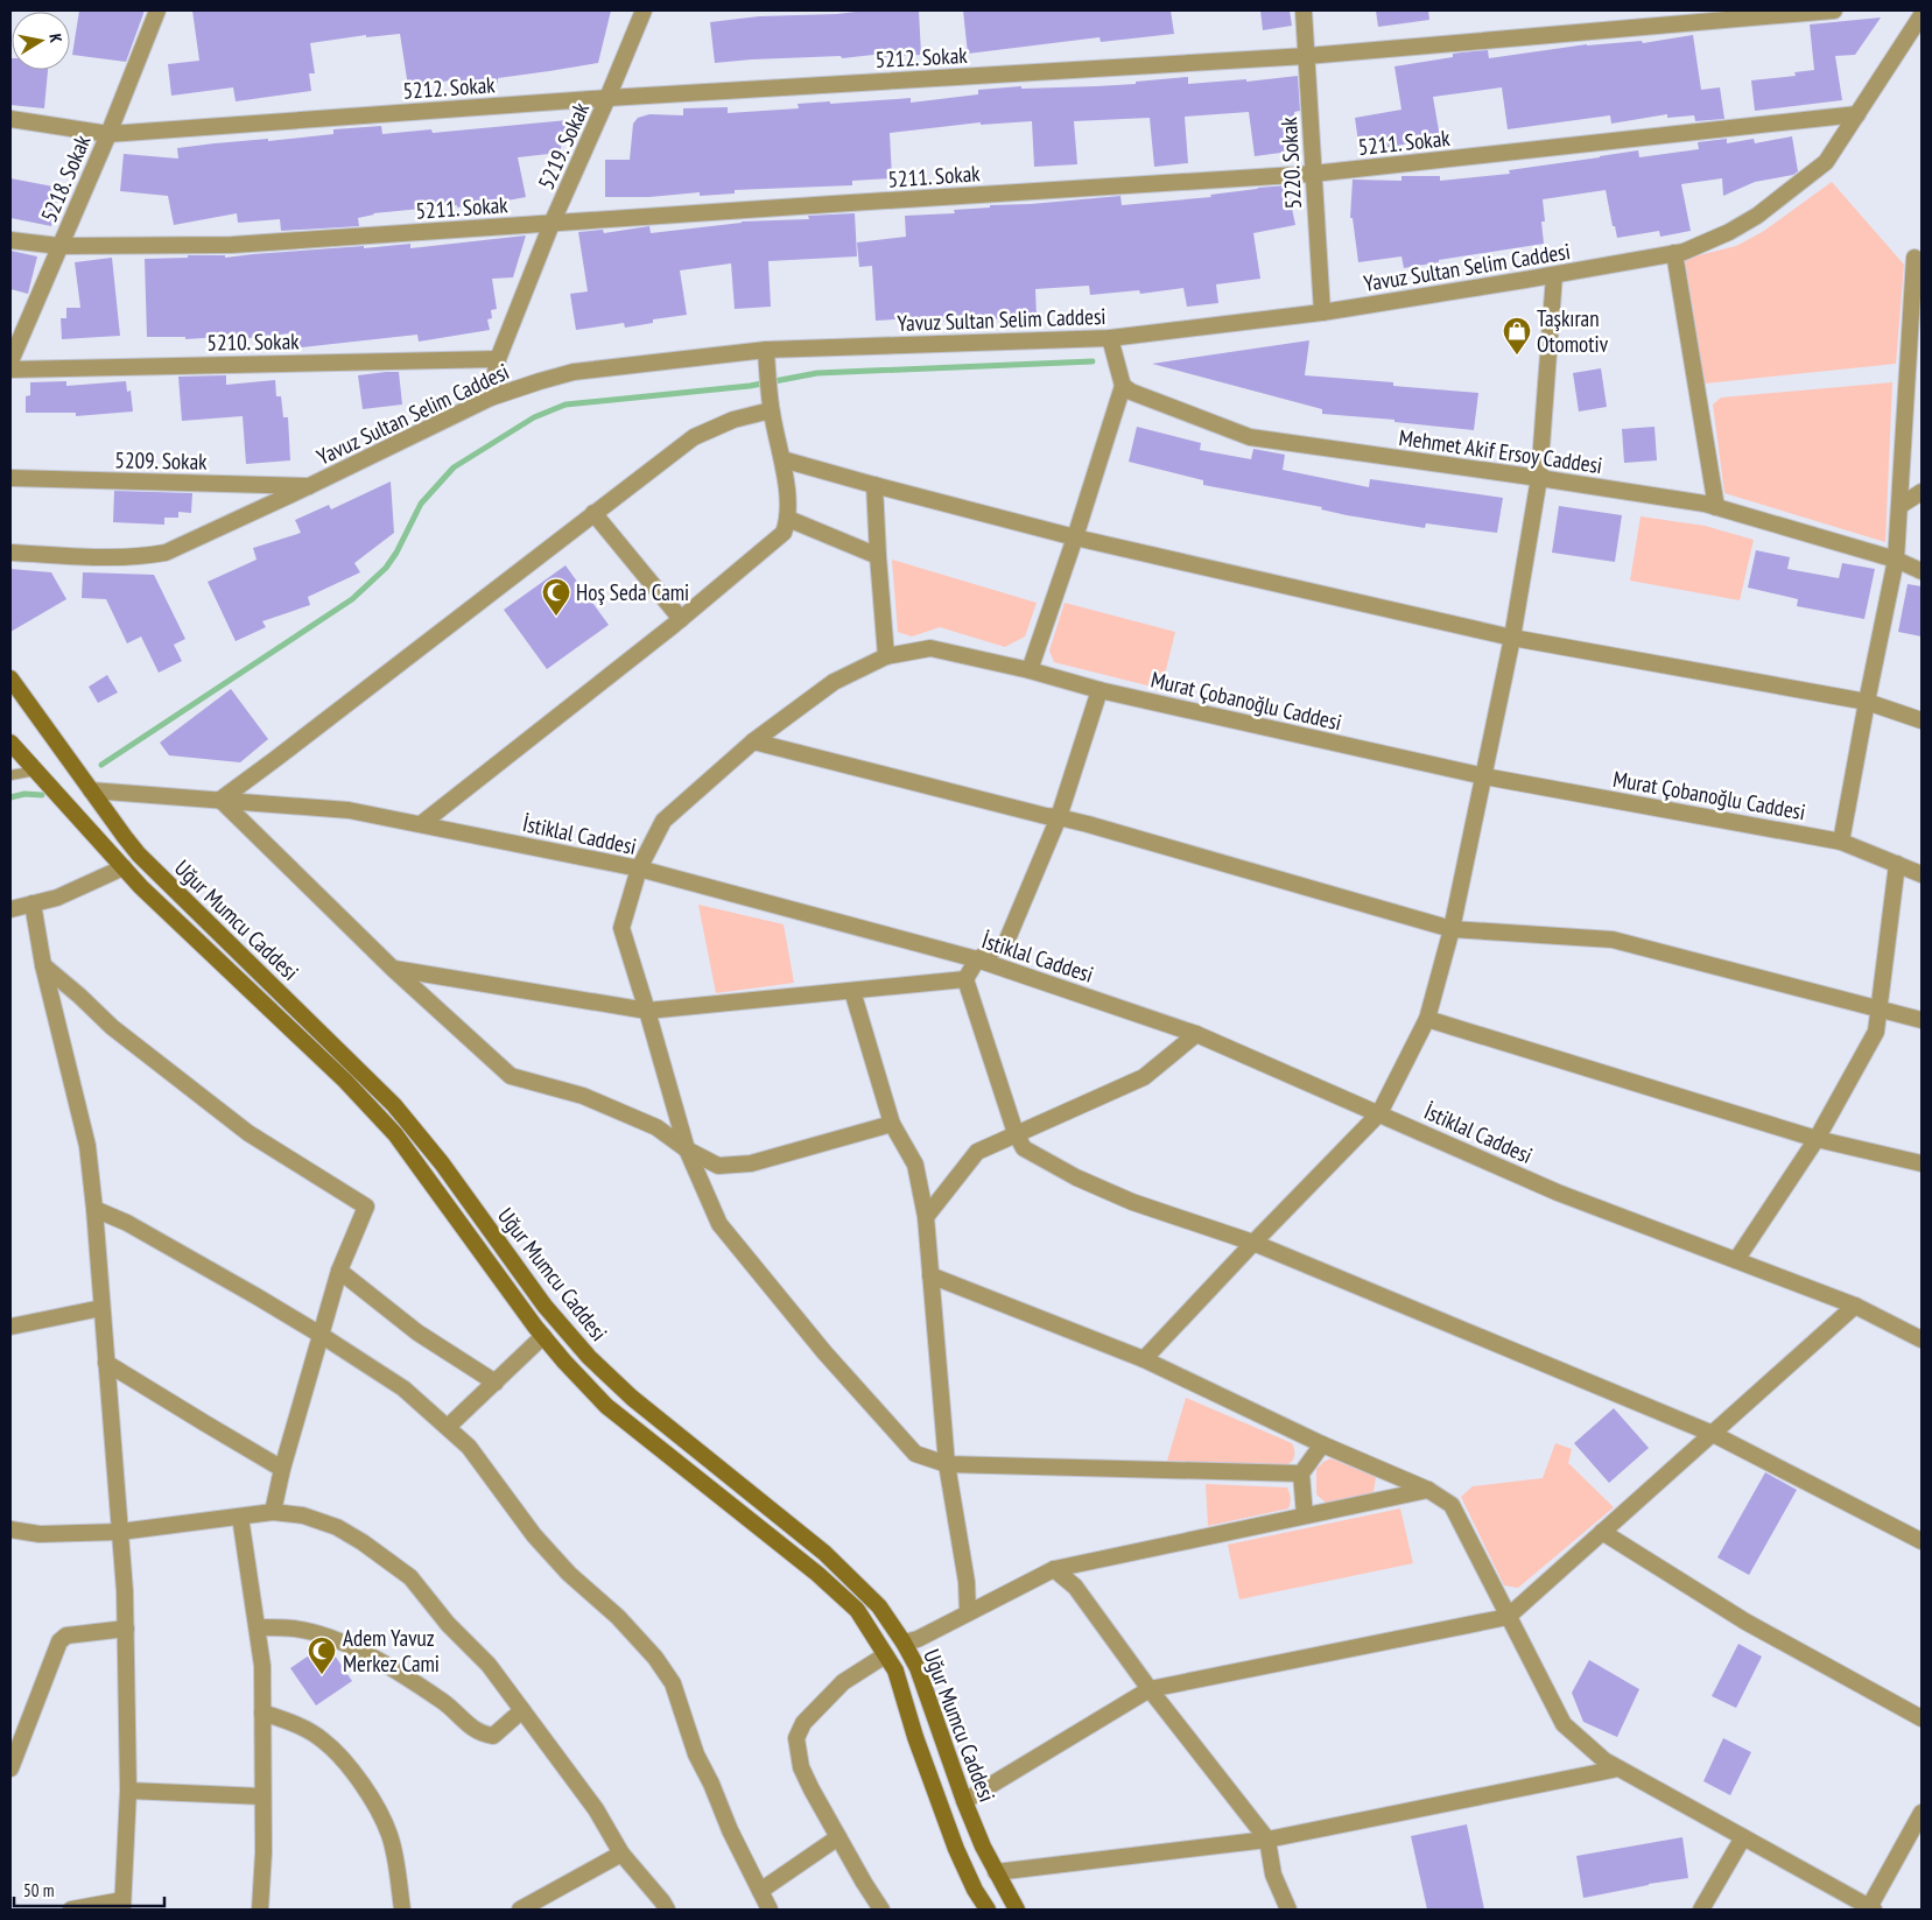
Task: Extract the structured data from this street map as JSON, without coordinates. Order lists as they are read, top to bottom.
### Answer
{
  "streets": {
    "main road": ["Uğur Mumcu Caddesi"],
    "street": [
      "5212. Sokak",
      "5211. Sokak",
      "5219. Sokak",
      "5220. Sokak",
      "5218. Sokak",
      "Yavuz Sultan Selim Caddesi",
      "5210. Sokak",
      "Mehmet Akif Ersoy Caddesi",
      "5209. Sokak",
      "Murat Çobanoğlu Caddesi",
      "İstiklal Caddesi"
    ]
  },
  "crossings": [
    ["5212. Sokak", "5219. Sokak"],
    ["5212. Sokak", "5220. Sokak"],
    ["5212. Sokak", "5218. Sokak"],
    ["5211. Sokak", "5219. Sokak"],
    ["5211. Sokak", "5220. Sokak"],
    ["5211. Sokak", "5218. Sokak"],
    ["5211. Sokak", "Yavuz Sultan Selim Caddesi"],
    ["5219. Sokak", "Yavuz Sultan Selim Caddesi"],
    ["5219. Sokak", "5210. Sokak"],
    ["5220. Sokak", "Yavuz Sultan Selim Caddesi"],
    ["Yavuz Sultan Selim Caddesi", "5209. Sokak"],
    ["Murat Çobanoğlu Caddesi", "İstiklal Caddesi"],
    ["İstiklal Caddesi", "Uğur Mumcu Caddesi"]
  ],
  "places": {
    "shop": ["Taşkıran Otomotiv"],
    "mosque": ["Hoş Seda Cami", "Adem Yavuz Merkez Cami"]
  },
  "scale_bar": "50 m",
  "north": "right"
}
